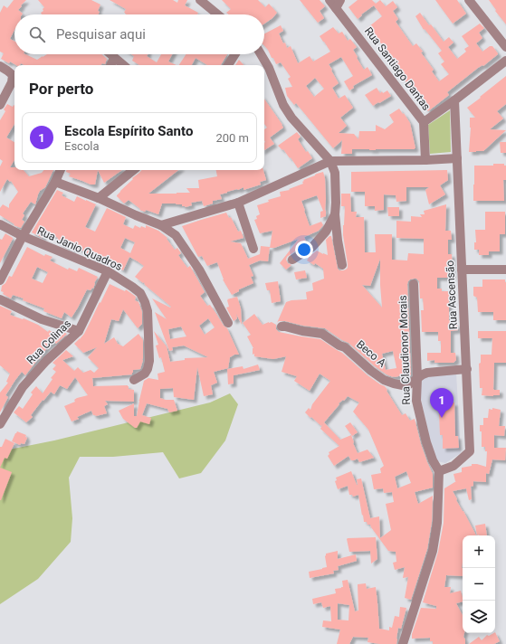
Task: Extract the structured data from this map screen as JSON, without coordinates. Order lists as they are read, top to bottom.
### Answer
{
  "streets": {
    "street": [
      "Rua Santiago Dantas",
      "Rua Janio Quadros",
      "Rua Ascensão",
      "Rua Colinas",
      "Rua Claudionor Morais",
      "Beco A"
    ]
  },
  "crossings": [
    ["Rua Janio Quadros", "Rua Colinas"],
    ["Rua Ascensão", "Rua Claudionor Morais"],
    ["Rua Ascensão", "Beco A"],
    ["Rua Claudionor Morais", "Beco A"]
  ],
  "page": {
    "search": "Pesquisar aqui",
    "heading": "Por perto",
    "list": [
      {
        "mark": "1",
        "name": "Escola Espírito Santo",
        "note": "Escola",
        "value": "200 m"
      }
    ],
    "pins": "1",
    "map_buttons": ["+", "−"]
  }
}
